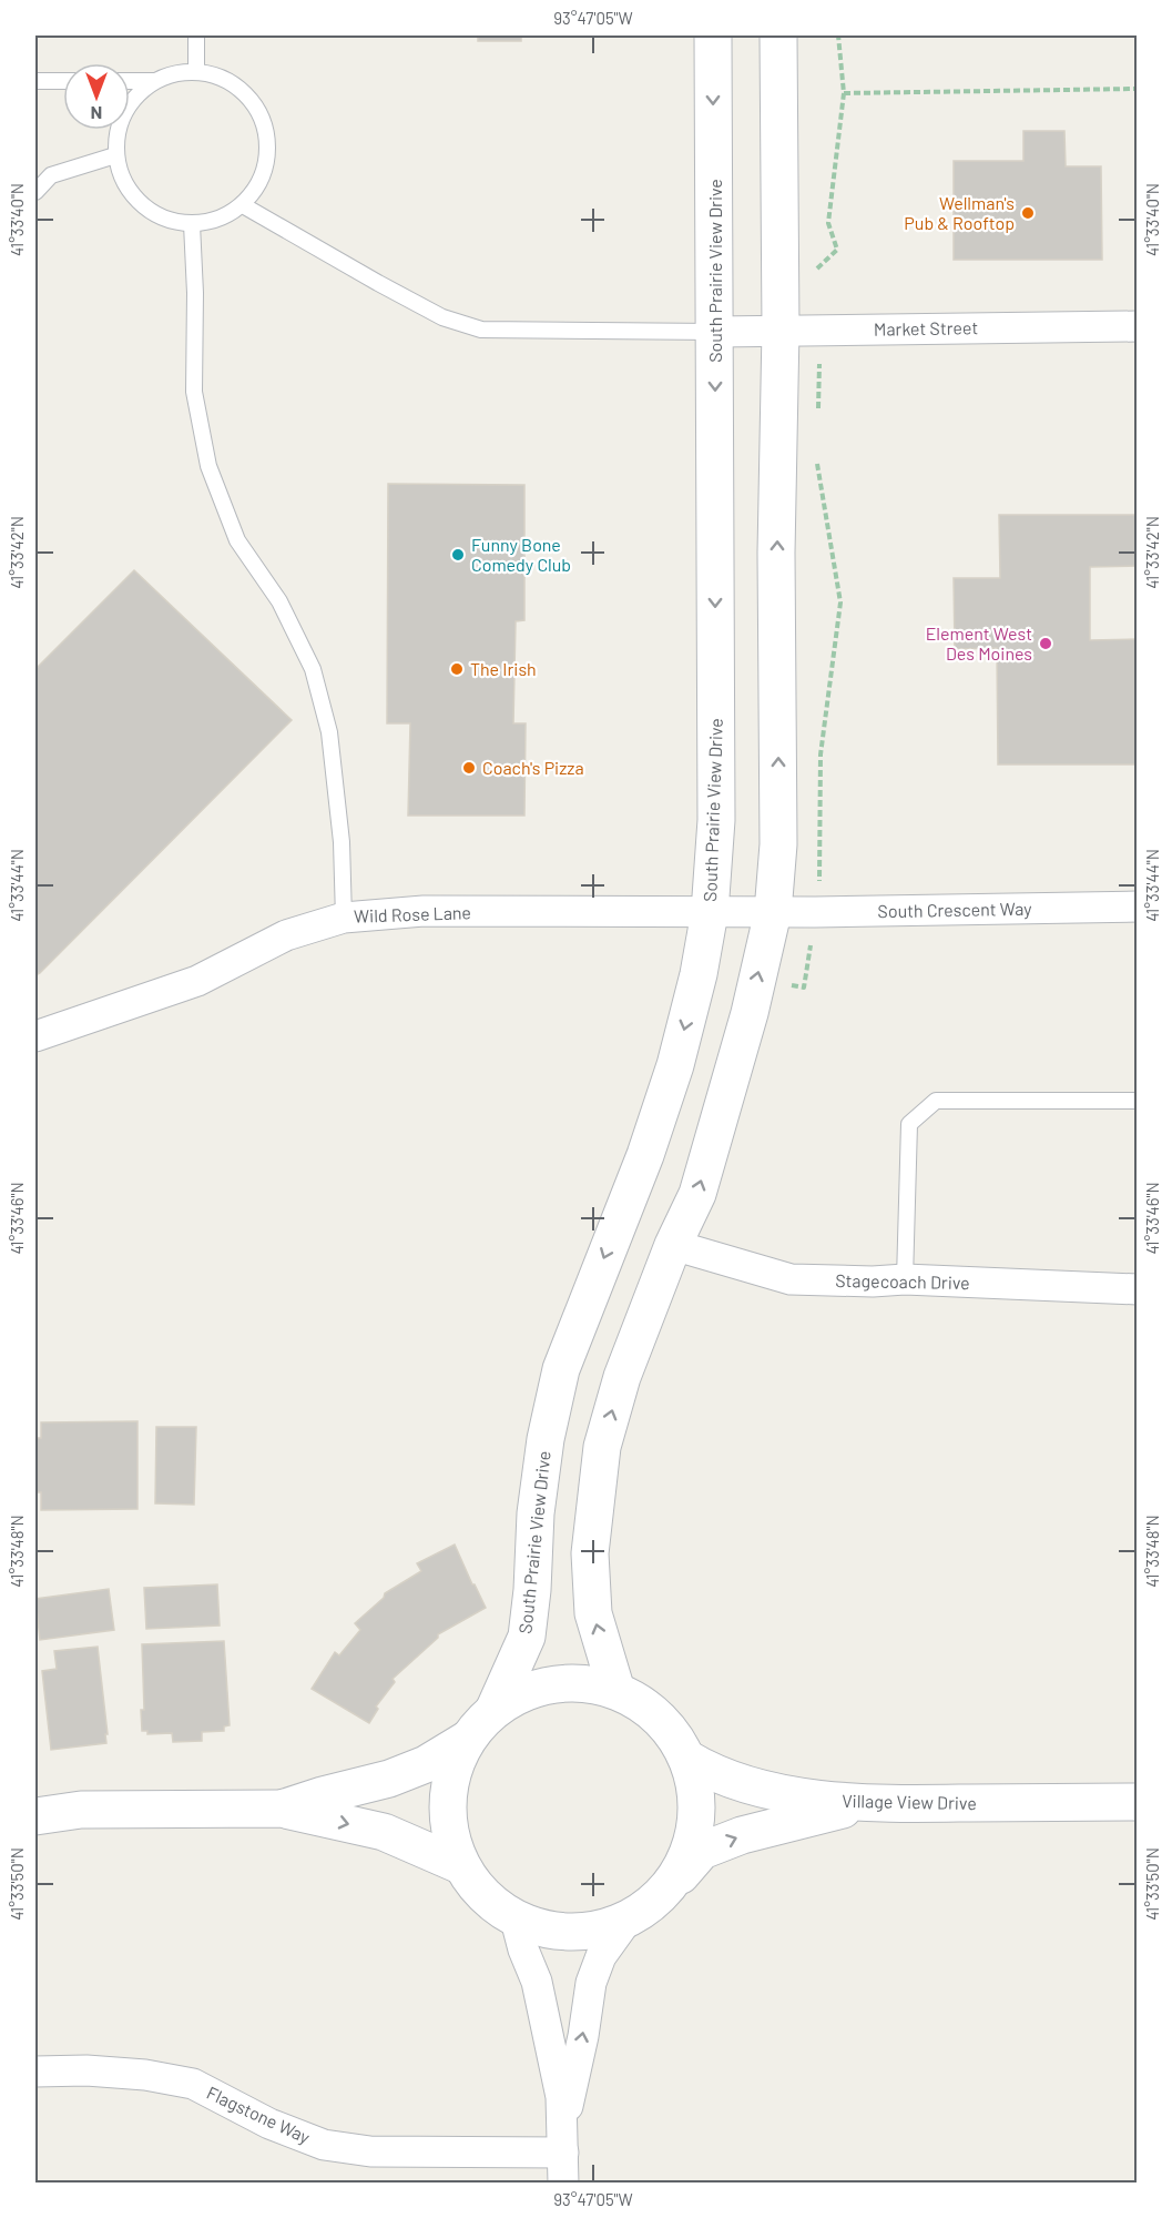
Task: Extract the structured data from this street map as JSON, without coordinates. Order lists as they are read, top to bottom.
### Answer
{
  "streets": {
    "street": [
      "South Prairie View Drive",
      "Market Street",
      "South Crescent Way",
      "Wild Rose Lane",
      "Stagecoach Drive",
      "Village View Drive",
      "Flagstone Way"
    ]
  },
  "crossings": [
    ["South Prairie View Drive", "Market Street"],
    ["South Prairie View Drive", "Wild Rose Lane"],
    ["South Crescent Way", "Wild Rose Lane"]
  ],
  "places": [
    "Wellman's Pub & Rooftop",
    "Funny Bone Comedy Club",
    "Element West Des Moines",
    "The Irish",
    "Coach's Pizza"
  ],
  "north": "bottom",
  "coordinates": [
    "93°47'05\"W",
    "41°33'40\"N",
    "41°33'42\"N",
    "41°33'44\"N",
    "41°33'46\"N",
    "41°33'48\"N",
    "41°33'50\"N"
  ]
}
